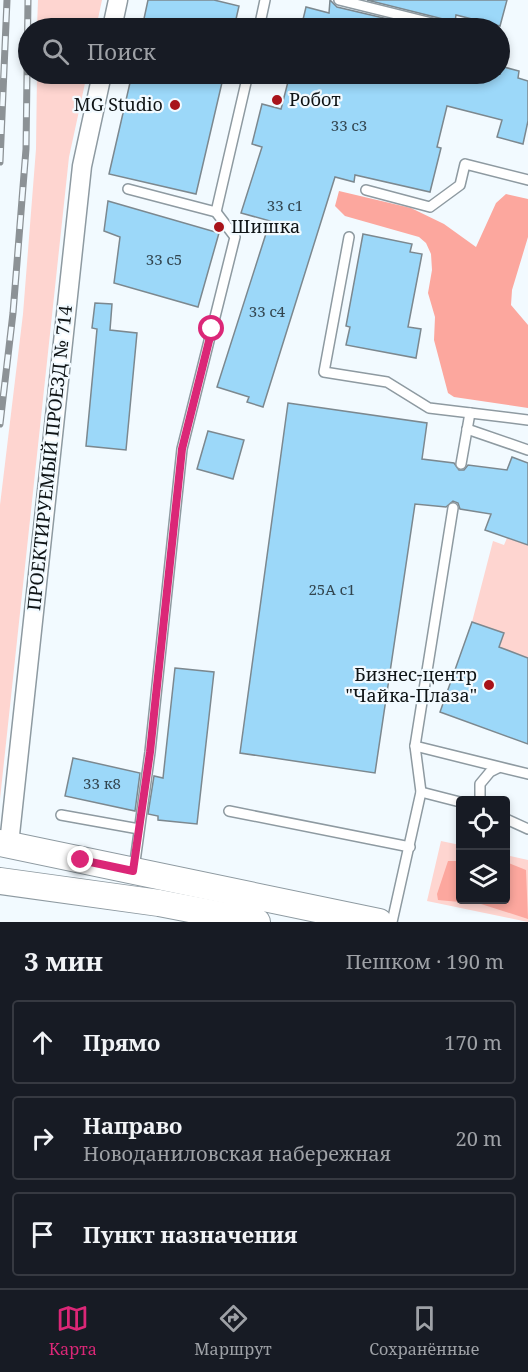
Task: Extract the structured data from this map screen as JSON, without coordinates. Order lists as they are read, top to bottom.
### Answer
{
  "streets": {
    "street": ["ПРОЕКТИРУЕМЫЙ ПРОЕЗД № 714"]
  },
  "places": [
    "Робот",
    "MG Studio",
    "Шишка",
    "Бизнес-центр \"Чайка-Плаза\""
  ],
  "house_numbers": [
    "33 с3",
    "33 с1",
    "33 с5",
    "33 с4",
    "25А с1",
    "33 к8"
  ],
  "page": {
    "search": "Поиск",
    "heading": ["3 мин", "Пешком · 190 m"],
    "list": [
      ["Прямо", "170 m"],
      ["Направо", "Новоданиловская набережная", "20 m"],
      "Пункт назначения"
    ],
    "nav": ["Карта", "Маршрут", "Сохранённые"]
  }
}
